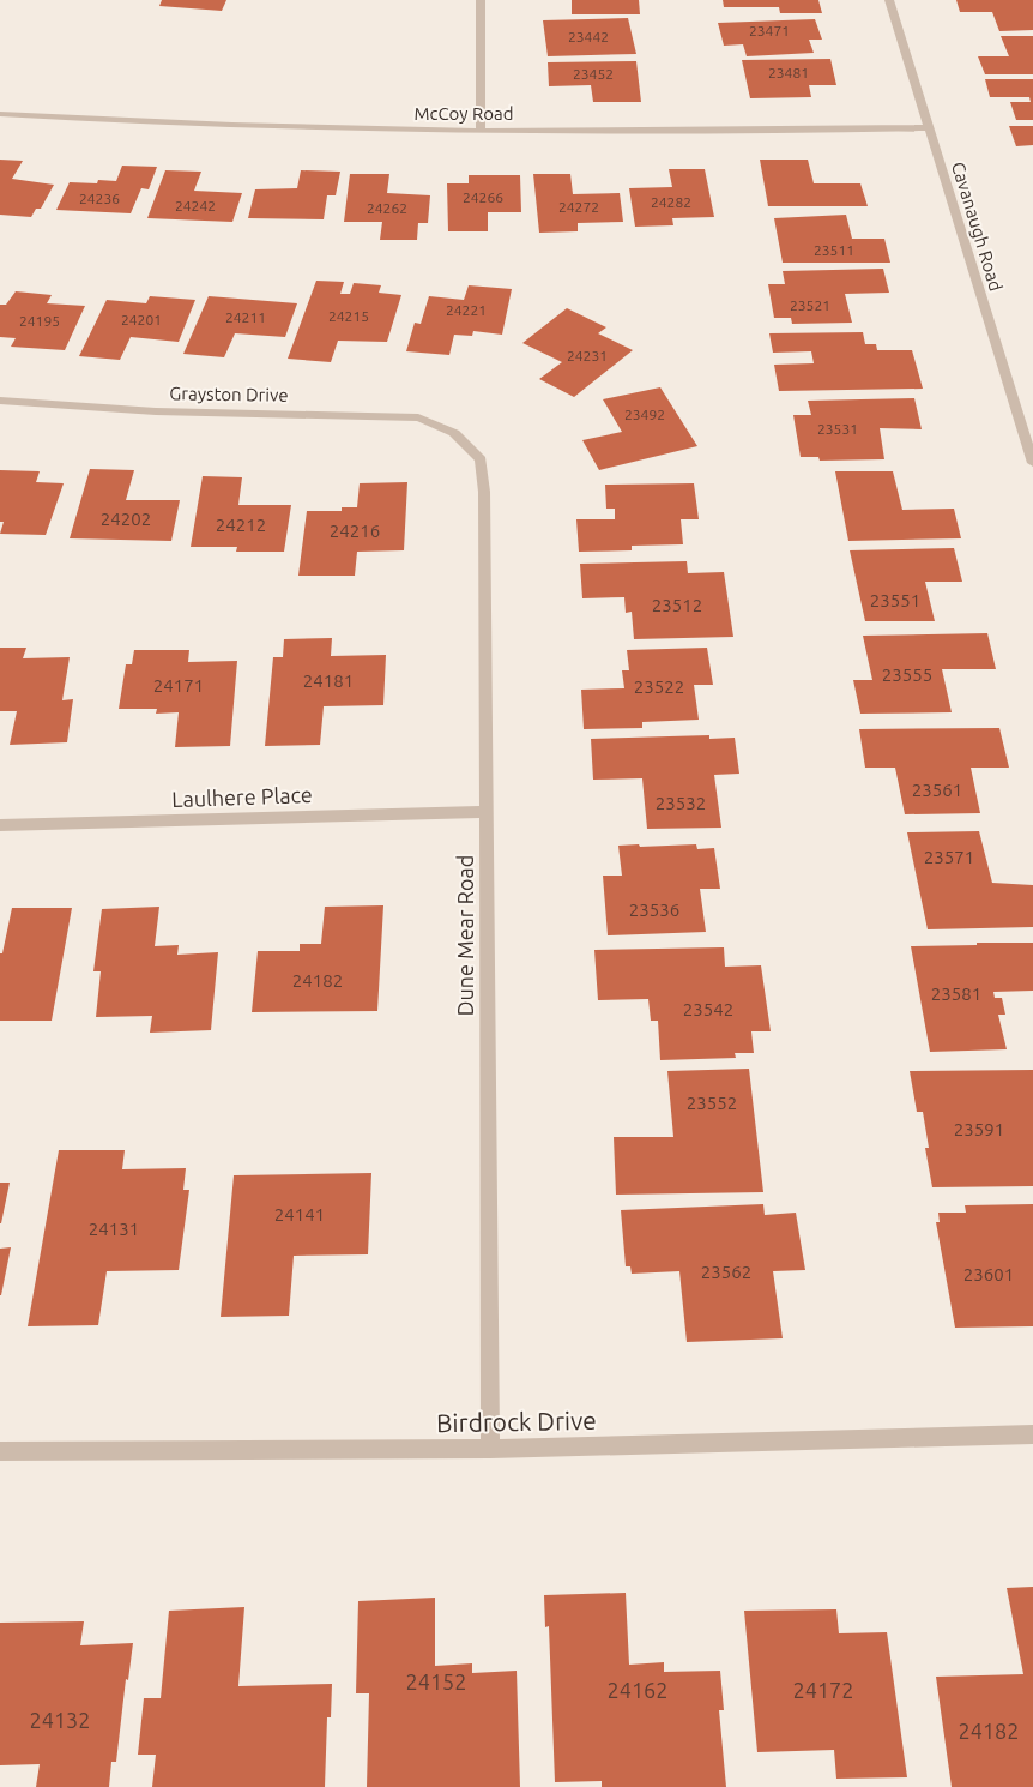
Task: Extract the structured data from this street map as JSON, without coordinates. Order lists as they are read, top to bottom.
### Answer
{
  "streets": {
    "street": [
      "McCoy Road",
      "Cavanaugh Road",
      "Grayston Drive",
      "Laulhere Place",
      "Dune Mear Road",
      "Birdrock Drive"
    ]
  },
  "crossings": [
    ["McCoy Road", "Cavanaugh Road"],
    ["Grayston Drive", "Dune Mear Road"],
    ["Laulhere Place", "Dune Mear Road"],
    ["Dune Mear Road", "Birdrock Drive"]
  ],
  "house_numbers": [
    "23471",
    "23442",
    "23481",
    "23452",
    "24266",
    "24236",
    "24282",
    "24242",
    "24272",
    "24262",
    "23511",
    "23521",
    "24221",
    "24215",
    "24211",
    "24201",
    "24195",
    "24231",
    "23492",
    "23531",
    "24202",
    "24212",
    "24216",
    "23551",
    "23512",
    "23555",
    "24181",
    "24171",
    "23522",
    "23561",
    "23532",
    "23571",
    "23536",
    "24182",
    "23581",
    "23542",
    "23552",
    "23591",
    "24141",
    "24131",
    "23562",
    "23601",
    "24152",
    "24162",
    "24172",
    "24132",
    "24182"
  ]
}
